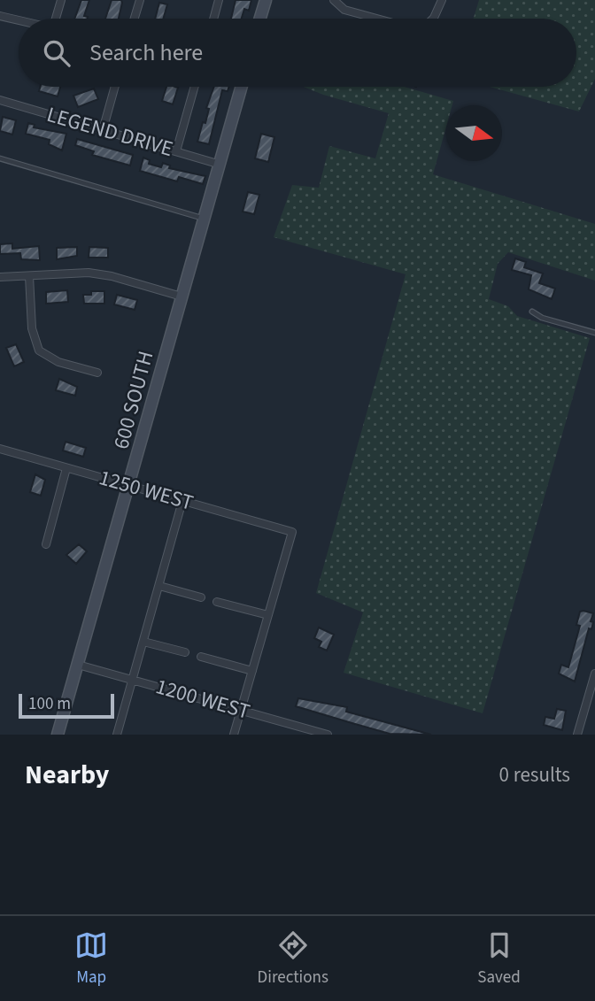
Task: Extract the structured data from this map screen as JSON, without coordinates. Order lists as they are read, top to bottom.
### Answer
{
  "streets": {
    "main road": ["600 SOUTH"],
    "street": ["LEGEND DRIVE", "1250 WEST", "1200 WEST"]
  },
  "crossings": [
    ["LEGEND DRIVE", "600 SOUTH"],
    ["600 SOUTH", "1250 WEST"],
    ["600 SOUTH", "1200 WEST"]
  ],
  "scale_bar": "100 m",
  "north": "right",
  "page": {
    "search": "Search here",
    "scale": "100 m",
    "heading": ["Nearby", "0 results"],
    "nav": ["Map", "Directions", "Saved"]
  }
}
